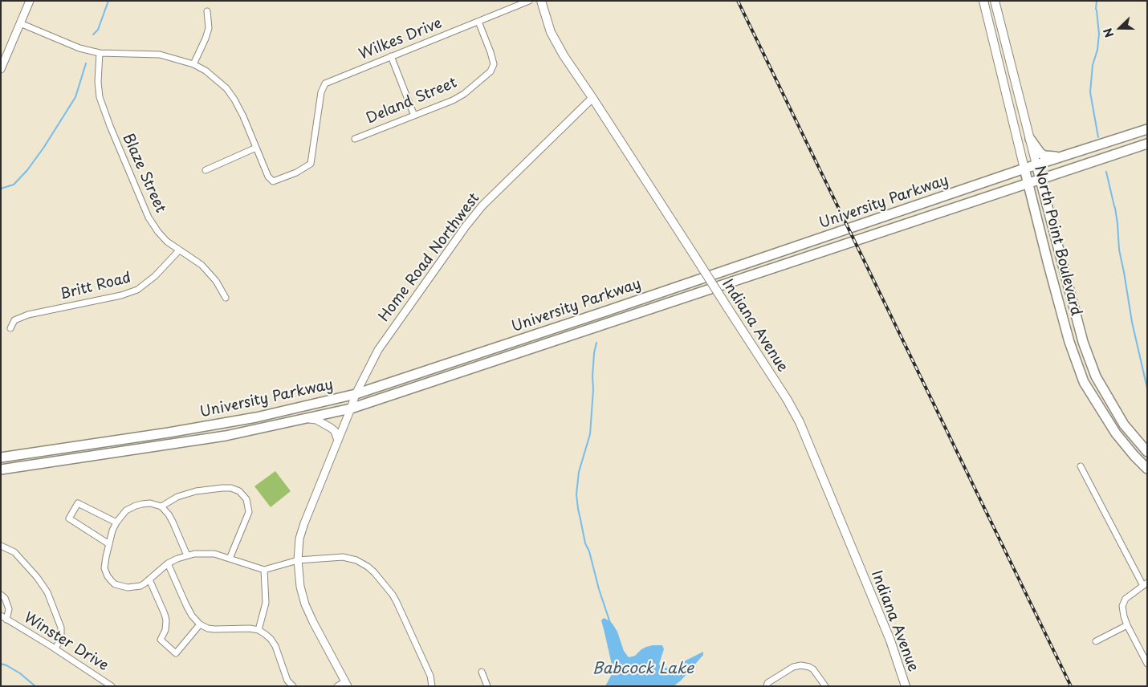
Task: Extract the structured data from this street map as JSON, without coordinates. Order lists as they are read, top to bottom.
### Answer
{
  "streets": {
    "main road": ["University Parkway", "North Point Boulevard", "Indiana Avenue"],
    "street": [
      "Wilkes Drive",
      "Deland Street",
      "Blaze Street",
      "Home Road Northwest",
      "Britt Road",
      "Winster Drive"
    ]
  },
  "crossings": [
    ["Wilkes Drive", "Deland Street"],
    ["Blaze Street", "Britt Road"],
    ["University Parkway", "North Point Boulevard"],
    ["University Parkway", "Home Road Northwest"],
    ["Home Road Northwest", "Indiana Avenue"]
  ],
  "water": ["Babcock Lake"],
  "north": "left"
}
